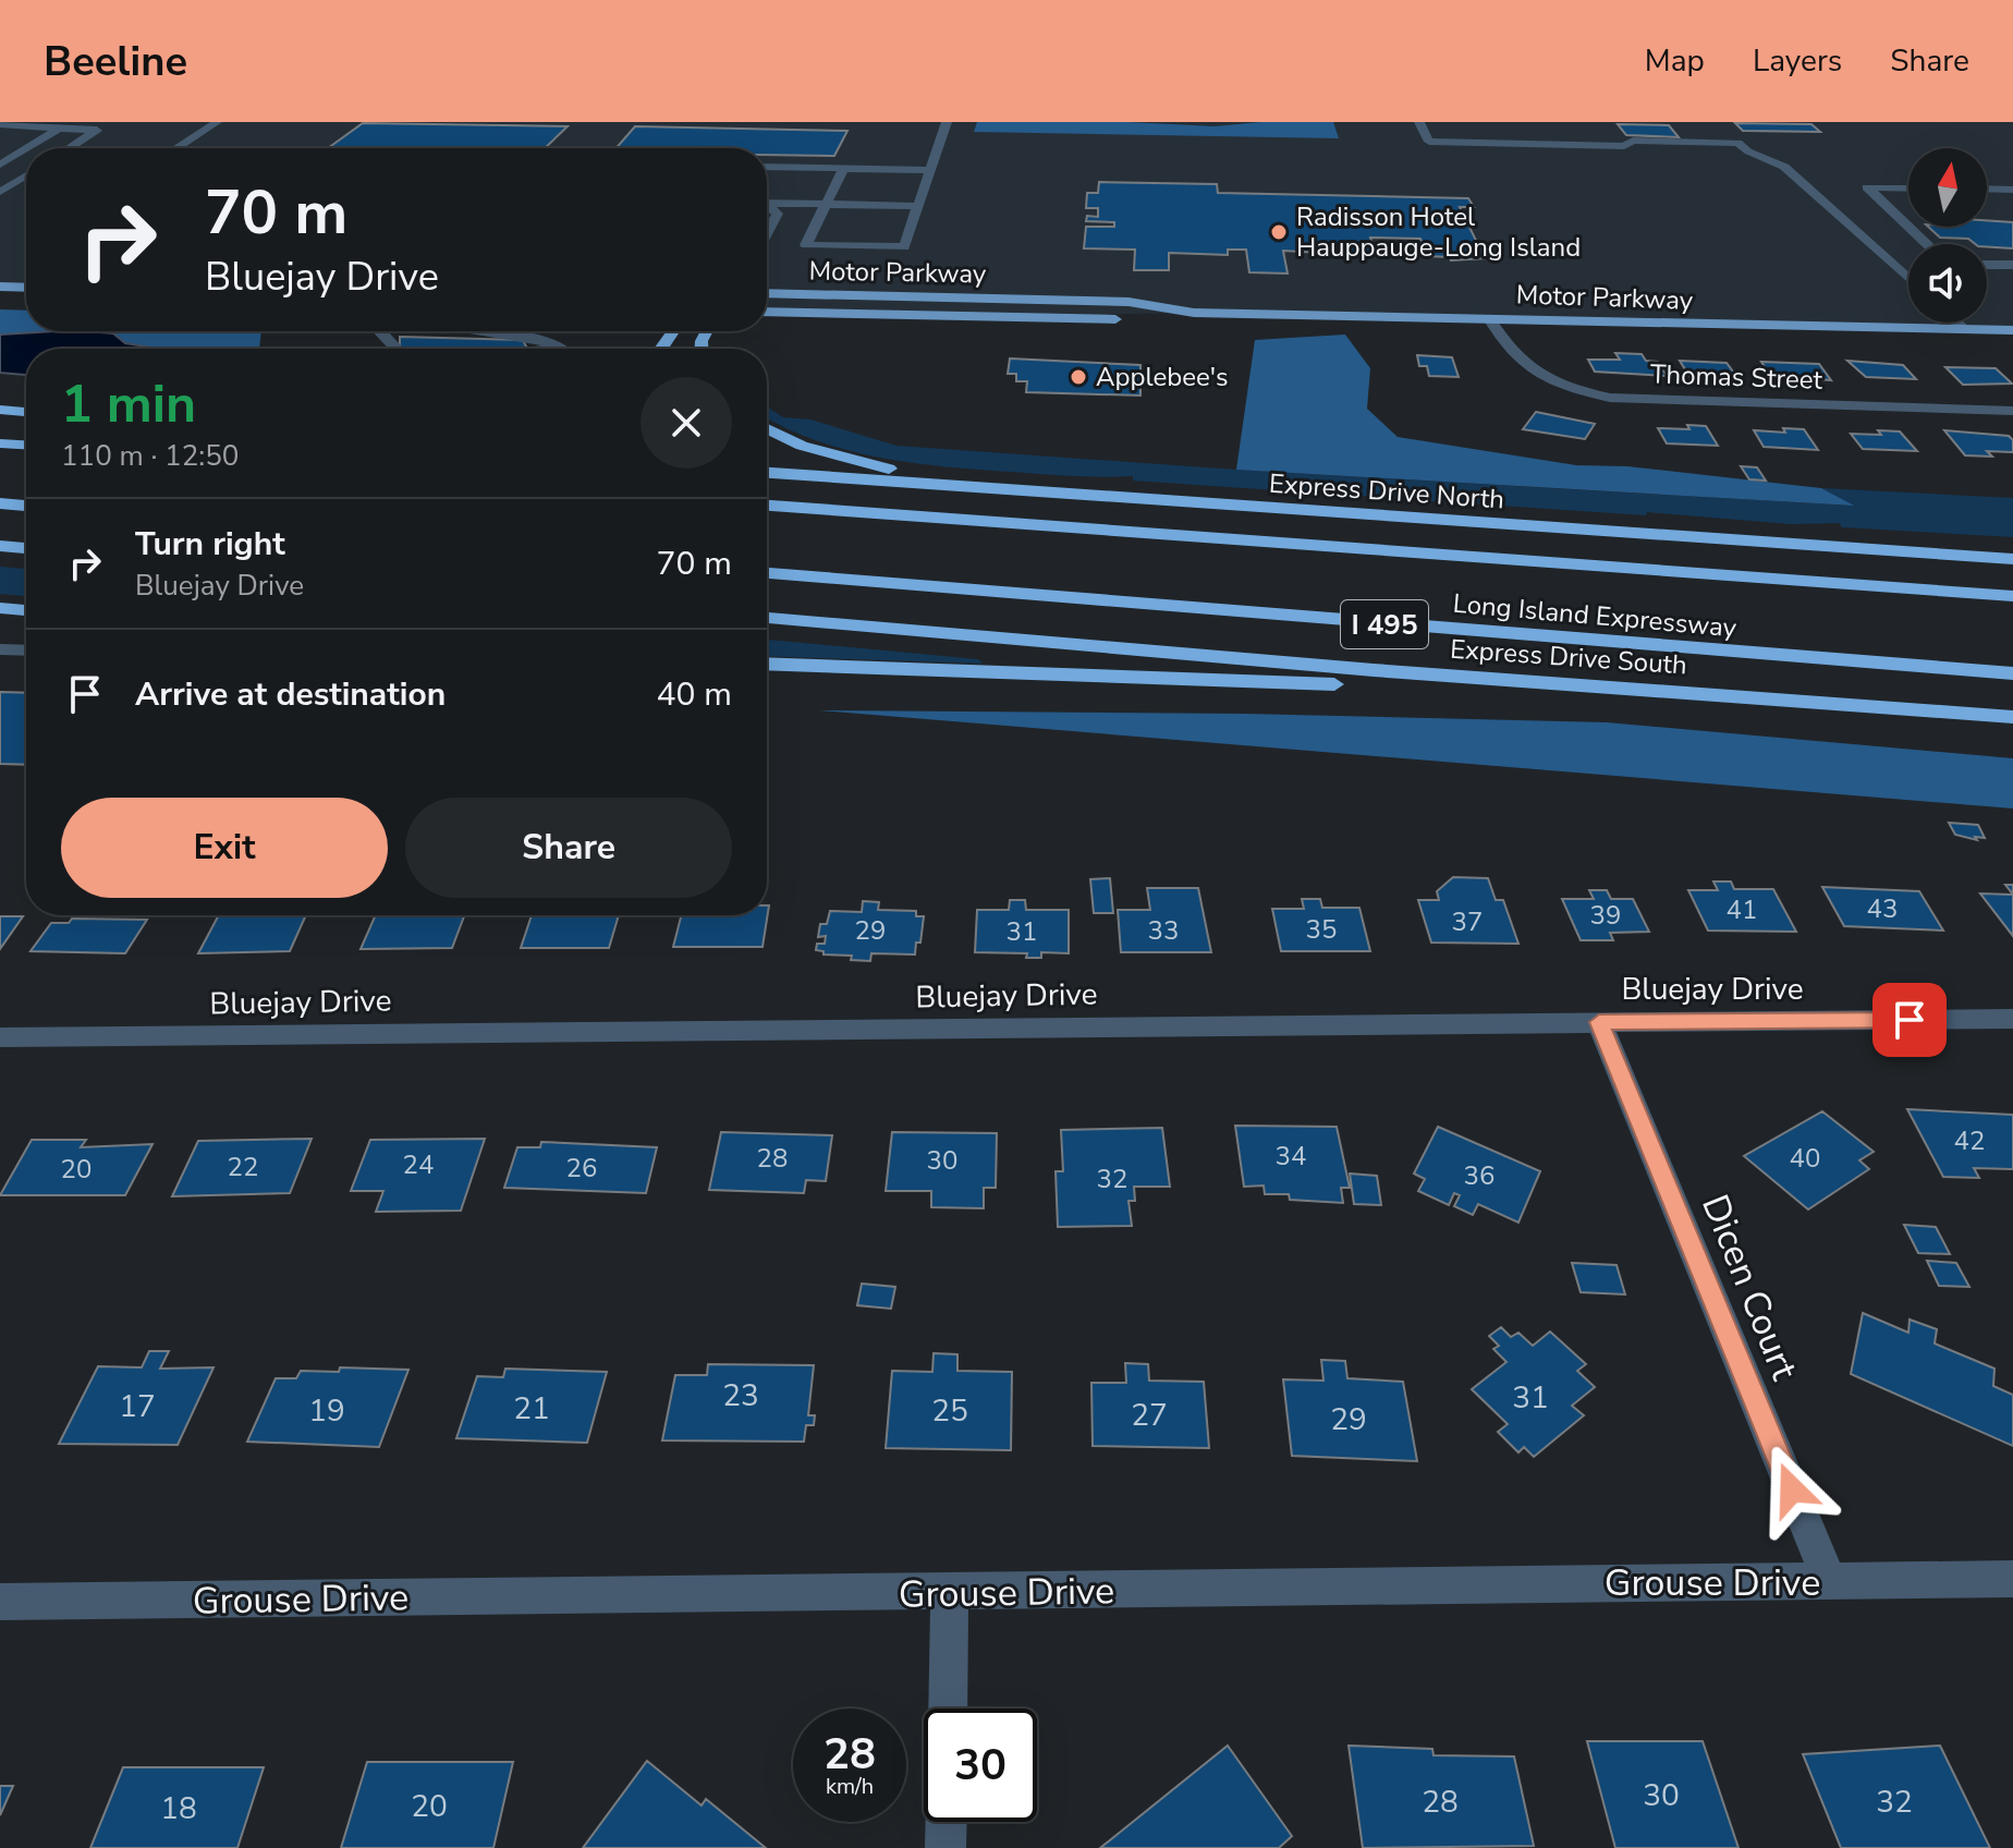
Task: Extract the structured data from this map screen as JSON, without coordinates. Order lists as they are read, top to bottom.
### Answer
{
  "streets": {
    "highway": [
      "Express Drive North",
      "Long Island Expressway",
      "I 495",
      "Express Drive South"
    ],
    "main road": ["Motor Parkway"],
    "street": [
      "Thomas Street",
      "Bluejay Drive",
      "Dicen Court",
      "Grouse Drive"
    ]
  },
  "crossings": [
    ["Motor Parkway", "Thomas Street"],
    ["Bluejay Drive", "Dicen Court"],
    ["Dicen Court", "Grouse Drive"]
  ],
  "places": ["Radisson Hotel Hauppauge-Long Island", "Applebee's"],
  "house_numbers": [
    "43",
    "41",
    "39",
    "37",
    "35",
    "29",
    "33",
    "31",
    "42",
    "34",
    "28",
    "40",
    "30",
    "24",
    "22",
    "26",
    "20",
    "36",
    "32",
    "23",
    "31",
    "17",
    "21",
    "19",
    "25",
    "27",
    "29",
    "30",
    "28",
    "32",
    "20",
    "18"
  ],
  "north": "top",
  "page": {
    "header": "Beeline",
    "nav": ["Map", "Layers", "Share"],
    "turn": ["70 m", "Bluejay Drive"],
    "heading": ["1 min", "110 m · 12:50"],
    "list": [
      {
        "name": "Turn right",
        "note": "Bluejay Drive",
        "value": "70 m"
      },
      {
        "name": "Arrive at destination",
        "value": "40 m"
      }
    ],
    "buttons": ["Exit", "Share"],
    "speed": "28 km/h",
    "limit": "30"
  }
}
